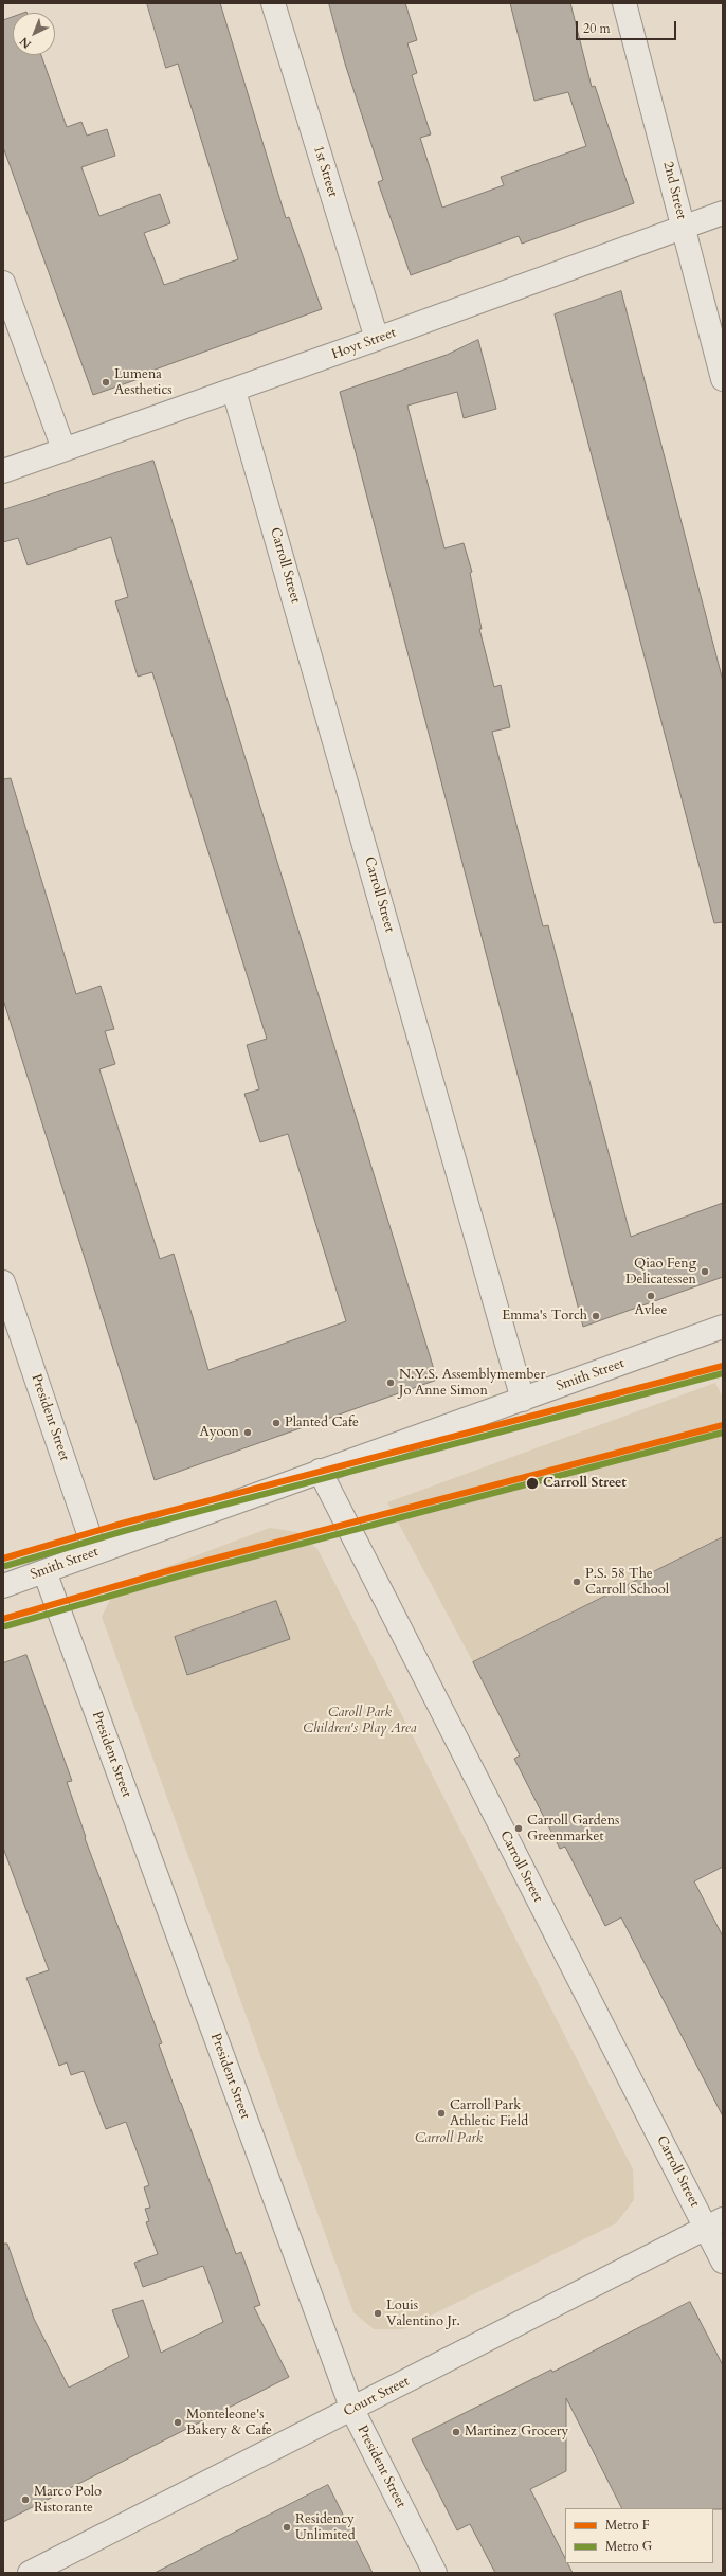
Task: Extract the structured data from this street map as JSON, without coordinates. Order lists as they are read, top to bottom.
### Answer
{
  "streets": {
    "street": [
      "1st Street",
      "2nd Street",
      "Hoyt Street",
      "Carroll Street",
      "Smith Street",
      "President Street",
      "Court Street"
    ]
  },
  "crossings": [
    ["1st Street", "Hoyt Street"],
    ["2nd Street", "Hoyt Street"],
    ["Hoyt Street", "Carroll Street"],
    ["Carroll Street", "Smith Street"],
    ["Carroll Street", "Court Street"],
    ["Smith Street", "President Street"],
    ["President Street", "Court Street"]
  ],
  "parks": ["Caroll Park Children's Play Area", "Carroll Park"],
  "places": [
    "Lumena Aesthetics",
    "Qiao Feng Delicatessen",
    "Avlee",
    "Emma's Torch",
    "N.Y.S. Assemblymember Jo Anne Simon",
    "Planted Cafe",
    "Ayoon",
    "Carroll Street",
    "P.S. 58 The Carroll School",
    "Carroll Gardens Greenmarket",
    "Carroll Park Athletic Field",
    "Louis Valentino Jr.",
    "Monteleone's Bakery & Cafe",
    "Martinez Grocery",
    "Marco Polo Ristorante",
    "Residency Unlimited"
  ],
  "lines": ["metro line F", "metro line G"],
  "legend": ["Metro F", "Metro G"],
  "scale_bar": "20 m",
  "north": "bottom left"
}
